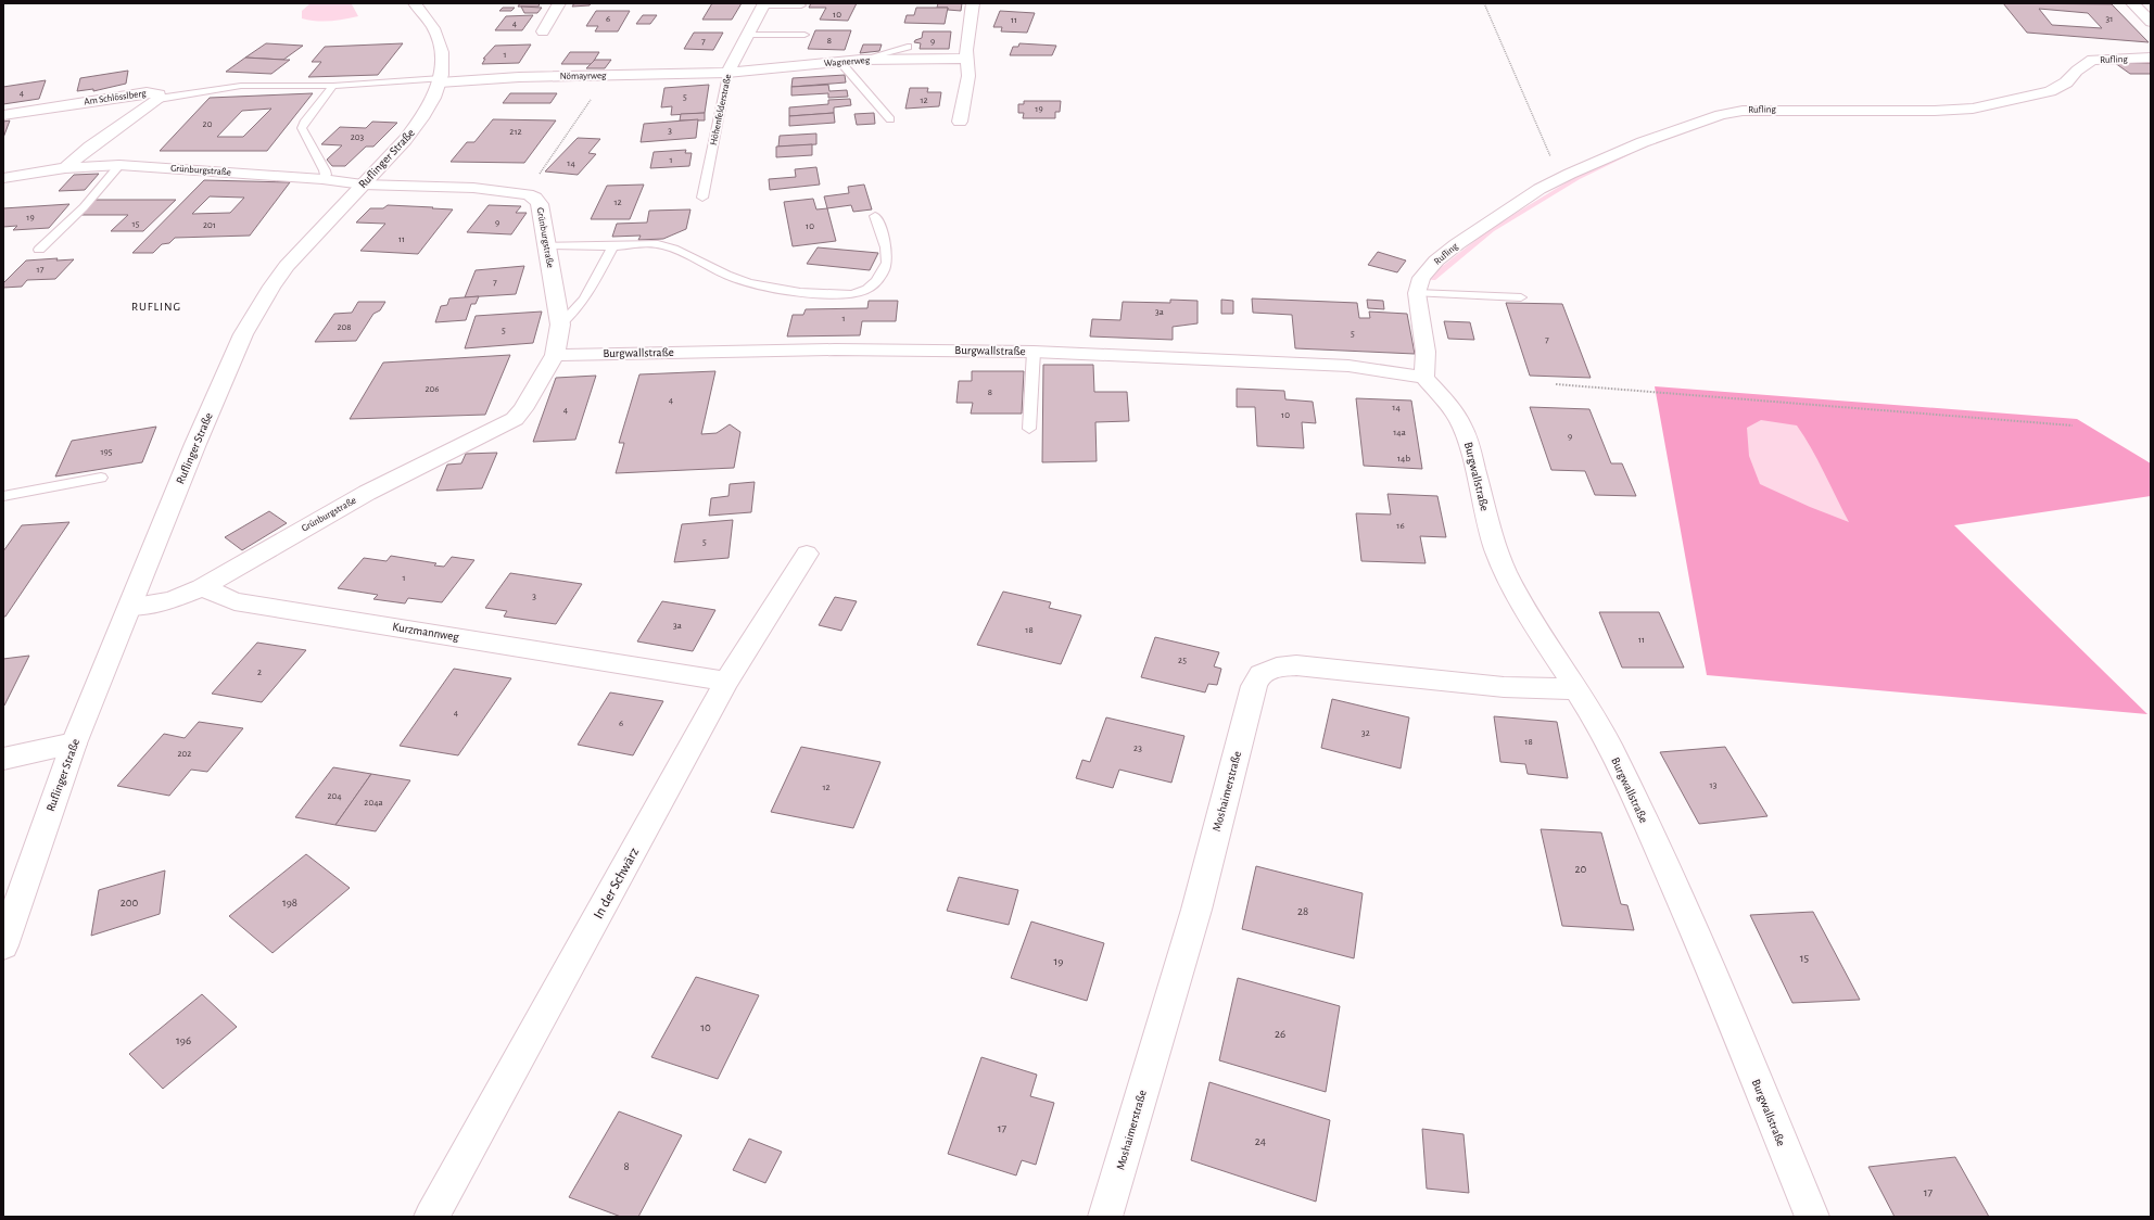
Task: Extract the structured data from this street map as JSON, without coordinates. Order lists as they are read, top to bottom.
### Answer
{
  "streets": {
    "street": [
      "Rufling",
      "Wagnerweg",
      "Nömayrweg",
      "Am Schlösslberg",
      "Höhenfelderstraße",
      "Ruflinger Straße",
      "Grünburgstraße",
      "Burgwallstraße",
      "Kurzmannweg",
      "Moshaimerstraße",
      "In der Schwärz"
    ]
  },
  "crossings": [
    ["Wagnerweg", "Nömayrweg"],
    ["Wagnerweg", "Höhenfelderstraße"],
    ["Nömayrweg", "Höhenfelderstraße"],
    ["Nömayrweg", "Ruflinger Straße"],
    ["Am Schlösslberg", "Grünburgstraße"],
    ["Ruflinger Straße", "Grünburgstraße"],
    ["Grünburgstraße", "Burgwallstraße"],
    ["Grünburgstraße", "Kurzmannweg"],
    ["Burgwallstraße", "Moshaimerstraße"],
    ["Kurzmannweg", "In der Schwärz"]
  ],
  "districts": ["RUFLING"],
  "house_numbers": [
    "10",
    "6",
    "31",
    "11",
    "4",
    "8",
    "7",
    "9",
    "1",
    "4",
    "5",
    "12",
    "19",
    "20",
    "3",
    "212",
    "203",
    "1",
    "14",
    "12",
    "19",
    "9",
    "15",
    "201",
    "10",
    "11",
    "17",
    "7",
    "3a",
    "1",
    "208",
    "5",
    "5",
    "7",
    "206",
    "8",
    "4",
    "14",
    "4",
    "10",
    "14a",
    "9",
    "195",
    "14b",
    "16",
    "5",
    "1",
    "3",
    "3a",
    "18",
    "11",
    "25",
    "2",
    "4",
    "6",
    "32",
    "18",
    "23",
    "202",
    "13",
    "12",
    "204",
    "204a",
    "20",
    "200",
    "198",
    "28",
    "15",
    "19",
    "10",
    "26",
    "196",
    "17",
    "24",
    "8",
    "17"
  ]
}
